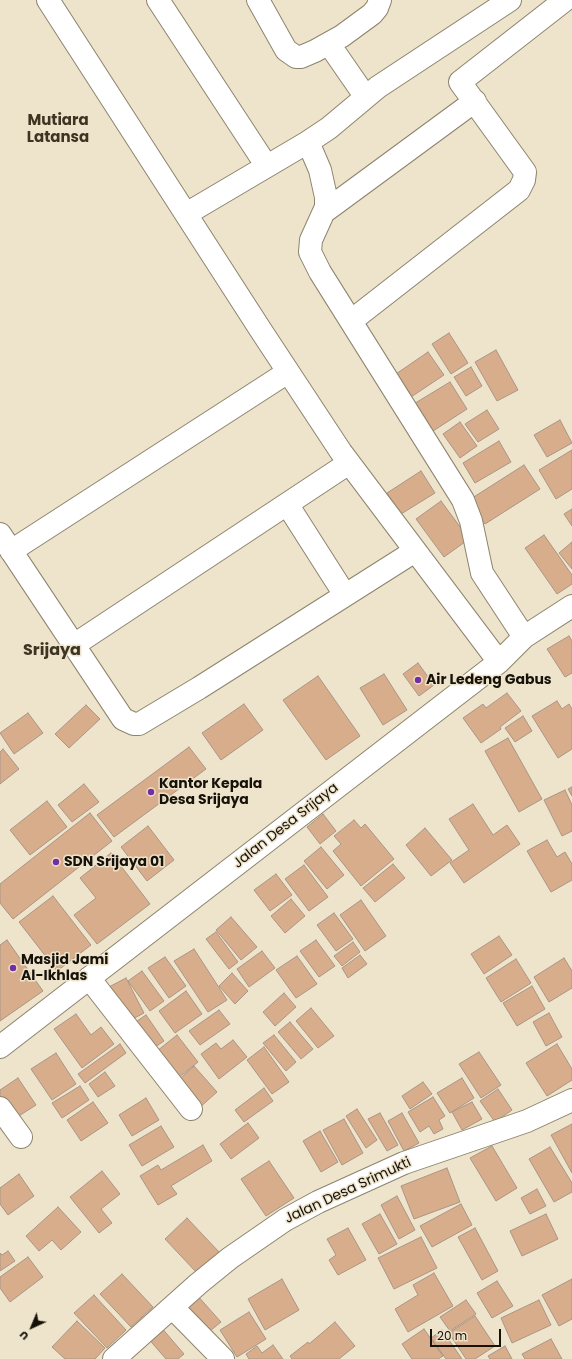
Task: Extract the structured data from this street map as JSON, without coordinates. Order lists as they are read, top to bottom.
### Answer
{
  "streets": {
    "street": ["Jalan Desa Srijaya", "Jalan Desa Srimukti"]
  },
  "districts": ["Mutiara Latansa", "Srijaya"],
  "places": [
    "Air Ledeng Gabus",
    "Kantor Kepala Desa Srijaya",
    "SDN Srijaya 01",
    "Masjid Jami Al-Ikhlas"
  ],
  "scale_bar": "20 m",
  "north": "bottom left"
}
